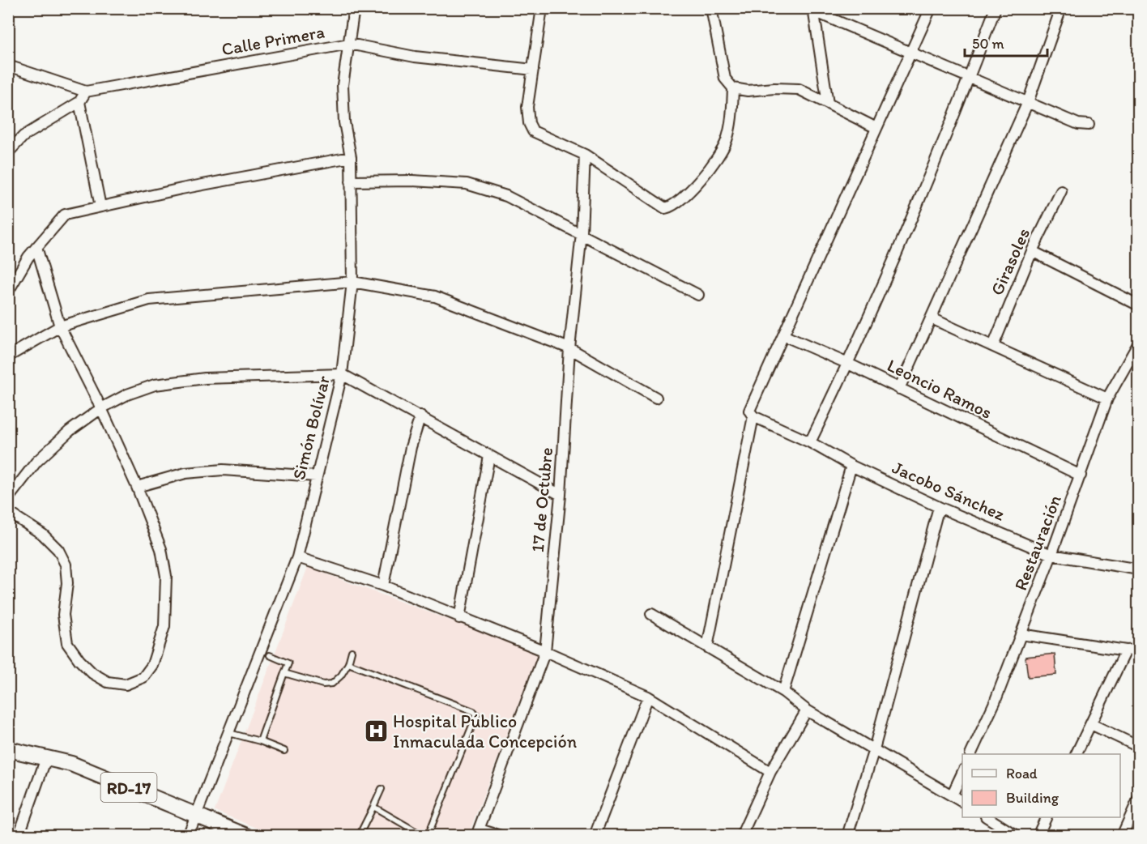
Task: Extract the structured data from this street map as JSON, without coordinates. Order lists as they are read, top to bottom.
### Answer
{
  "streets": {
    "main road": ["RD-17"],
    "street": [
      "Calle Primera",
      "Girasoles",
      "Leoncio Ramos",
      "Simón Bolívar",
      "Jacobo Sánchez",
      "17 de Octubre",
      "Restauración"
    ]
  },
  "crossings": [
    ["Calle Primera", "Simón Bolívar"],
    ["Leoncio Ramos", "Restauración"],
    ["Simón Bolívar", "RD-17"],
    ["Jacobo Sánchez", "Restauración"]
  ],
  "places": {
    "hospital": ["Hospital Público Inmaculada Concepción"]
  },
  "legend": ["Road", "Building"],
  "scale_bar": "50 m"
}
